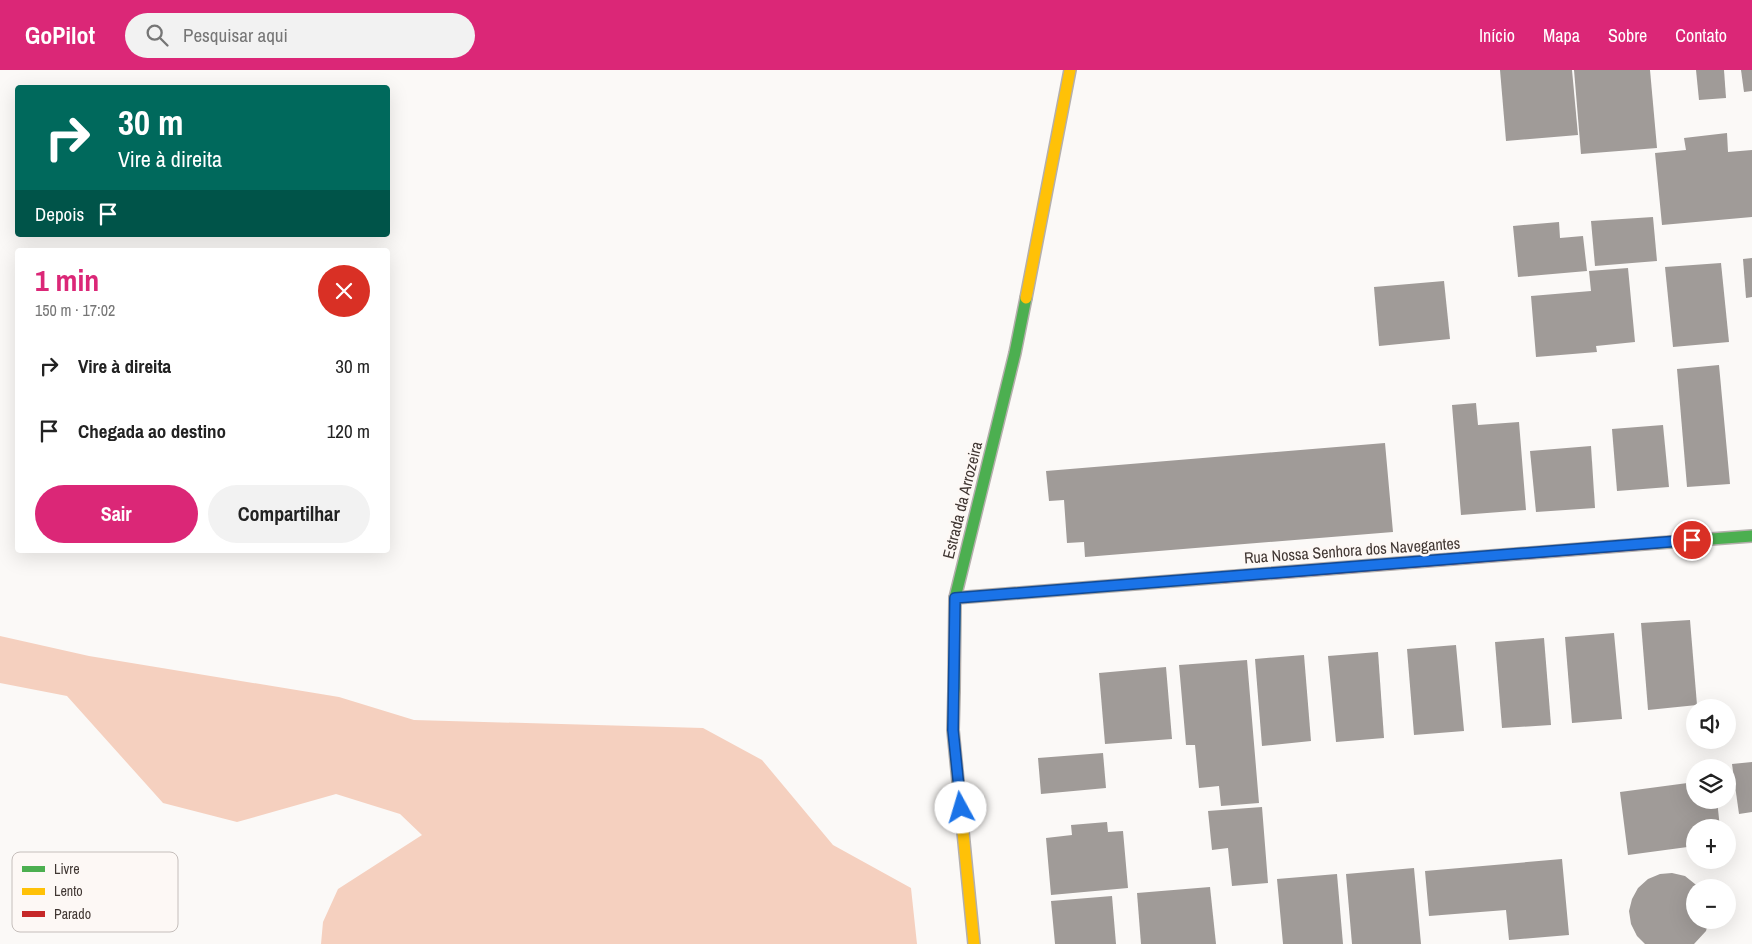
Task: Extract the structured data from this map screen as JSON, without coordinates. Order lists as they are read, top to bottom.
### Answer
{
  "streets": {
    "main road": ["Estrada da Arrozeira", "Rua Nossa Senhora dos Navegantes"]
  },
  "crossings": [
    ["Estrada da Arrozeira", "Rua Nossa Senhora dos Navegantes"]
  ],
  "legend": ["Livre", "Lento", "Parado"],
  "page": {
    "header": "GoPilot",
    "search": "Pesquisar aqui",
    "nav": [
      "Início",
      "Mapa",
      "Sobre",
      "Contato"
    ],
    "turn": ["30 m", "Vire à direita"],
    "then": "Depois",
    "heading": ["1 min", "150 m · 17:02"],
    "list": [
      {
        "name": "Vire à direita",
        "value": "30 m"
      },
      {
        "name": "Chegada ao destino",
        "value": "120 m"
      }
    ],
    "buttons": ["Sair", "Compartilhar"],
    "map_buttons": ["+", "−"]
  }
}
